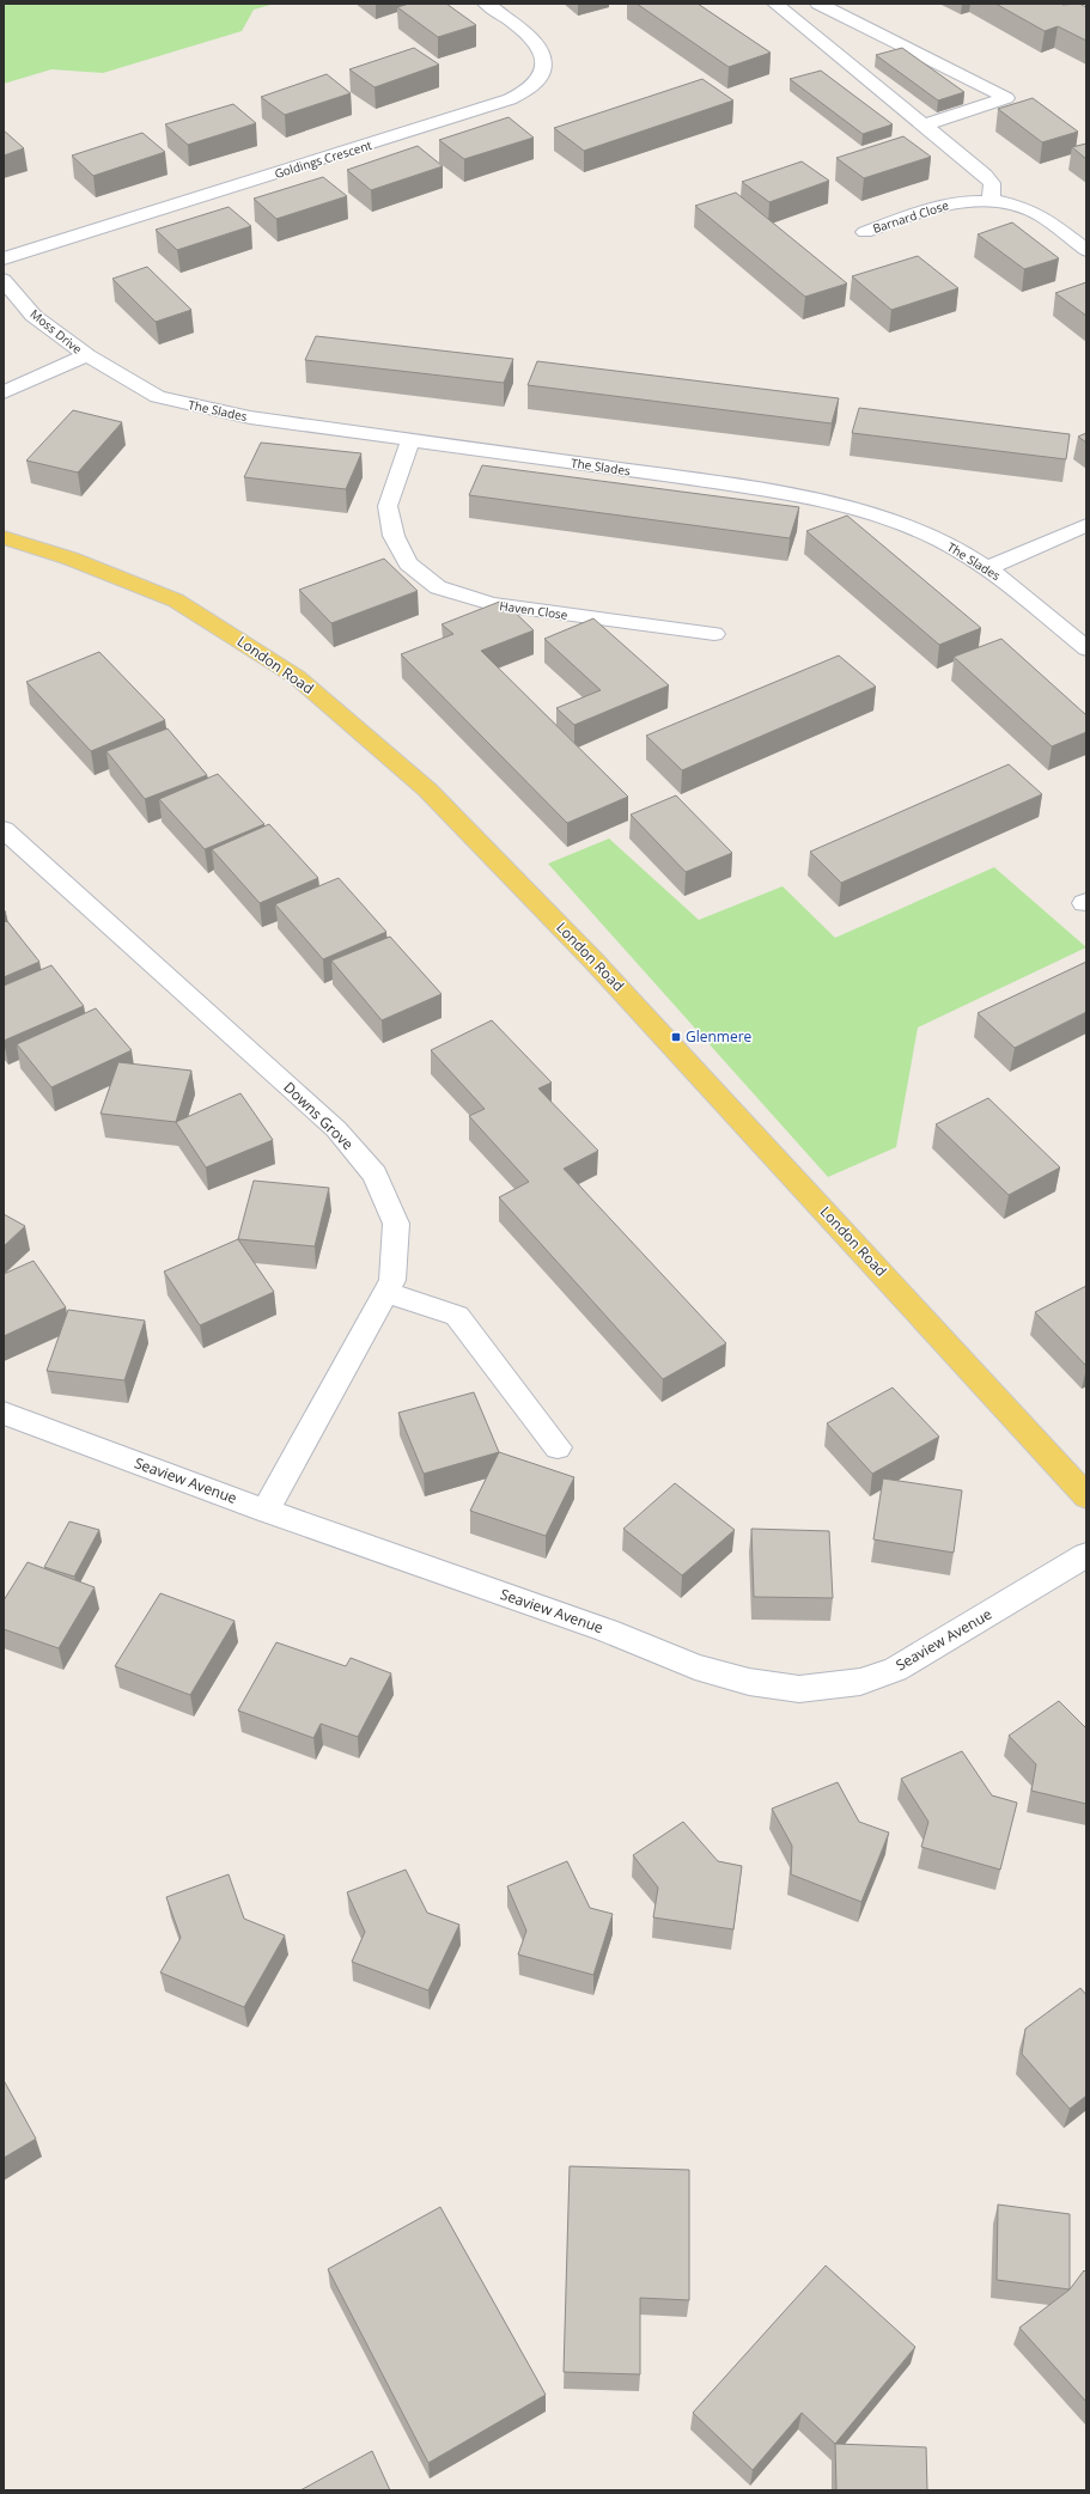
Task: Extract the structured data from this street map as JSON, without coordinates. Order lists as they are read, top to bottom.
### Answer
{
  "streets": {
    "main road": ["London Road"],
    "street": [
      "Goldings Crescent",
      "Barnard Close",
      "Moss Drive",
      "The Slades",
      "Haven Close",
      "Downs Grove",
      "Seaview Avenue"
    ]
  },
  "crossings": [
    ["Moss Drive", "The Slades"],
    ["The Slades", "Haven Close"],
    ["Downs Grove", "Seaview Avenue"]
  ],
  "places": {
    "transit": ["Glenmere"]
  }
}
